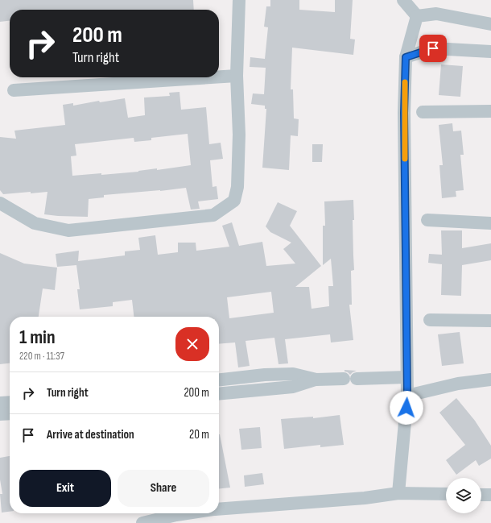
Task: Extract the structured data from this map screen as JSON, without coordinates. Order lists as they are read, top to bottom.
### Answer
{
  "page": {
    "turn": ["200 m", "Turn right"],
    "heading": ["1 min", "220 m · 11:37"],
    "list": [
      {
        "name": "Turn right",
        "value": "200 m"
      },
      {
        "name": "Arrive at destination",
        "value": "20 m"
      }
    ],
    "buttons": ["Exit", "Share"]
  }
}
